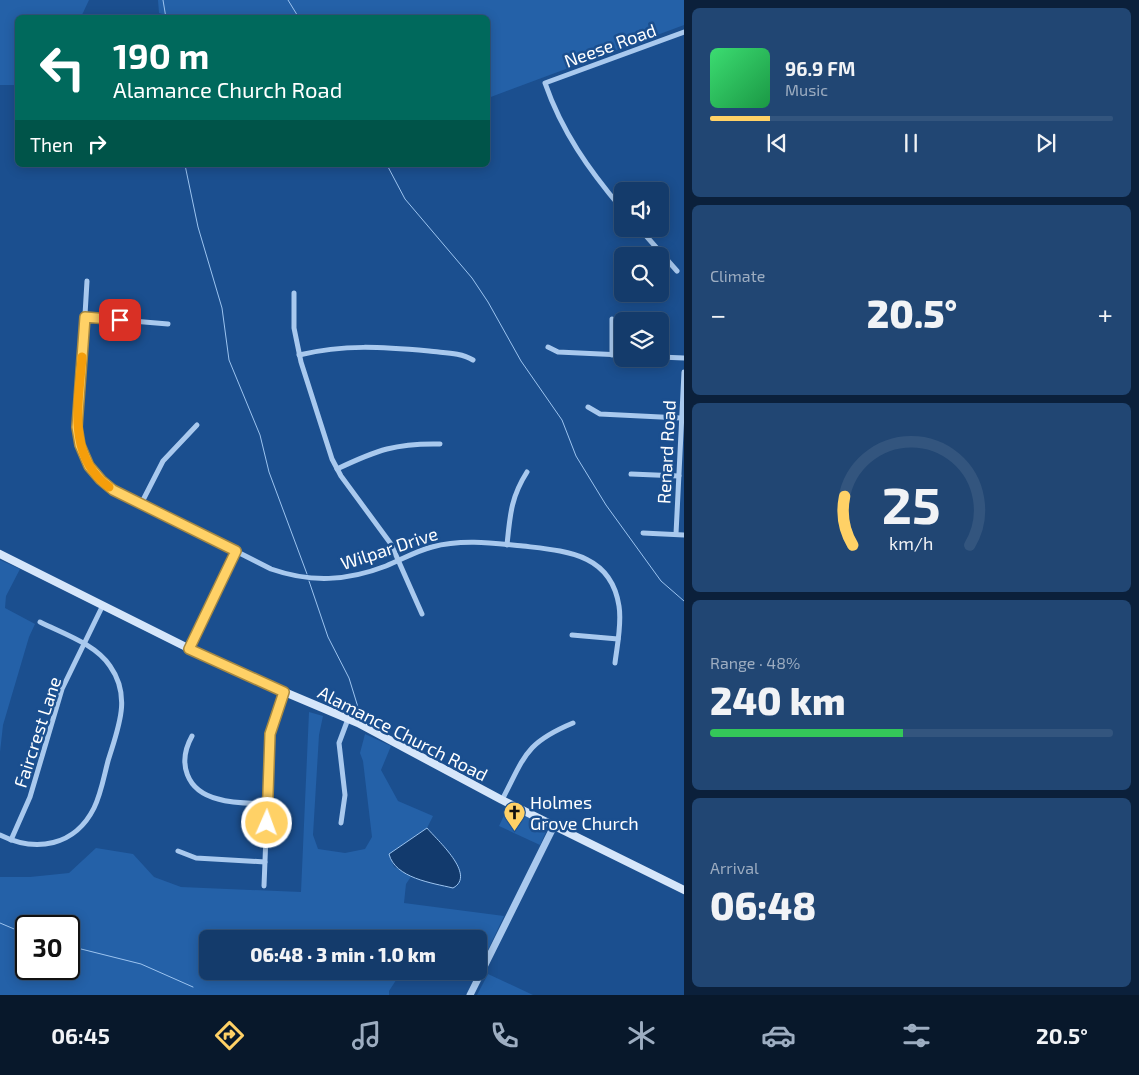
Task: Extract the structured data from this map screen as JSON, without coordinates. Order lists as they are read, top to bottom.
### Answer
{
  "streets": {
    "main road": ["Alamance Church Road"],
    "street": [
      "Neese Road",
      "Renard Road",
      "Wilpar Drive",
      "Faircrest Lane"
    ]
  },
  "crossings": [
    ["Faircrest Lane", "Alamance Church Road"]
  ],
  "places": {
    "church": ["Holmes Grove Church"]
  },
  "page": {
    "turn": ["190 m", "Alamance Church Road"],
    "song": ["96.9 FM", "Music"],
    "then": "Then",
    "tile": [
      "Climate",
      ["Range · 48%", "240 km"],
      ["Arrival", "06:48"]
    ],
    "heat": ["−", "20.5°", "+"],
    "limit": "30",
    "trip": "06:48 · 3 min · 1.0 km",
    "tabs": ["06:45", "20.5°"],
    "gauge": ["25", "km/h"]
  }
}
